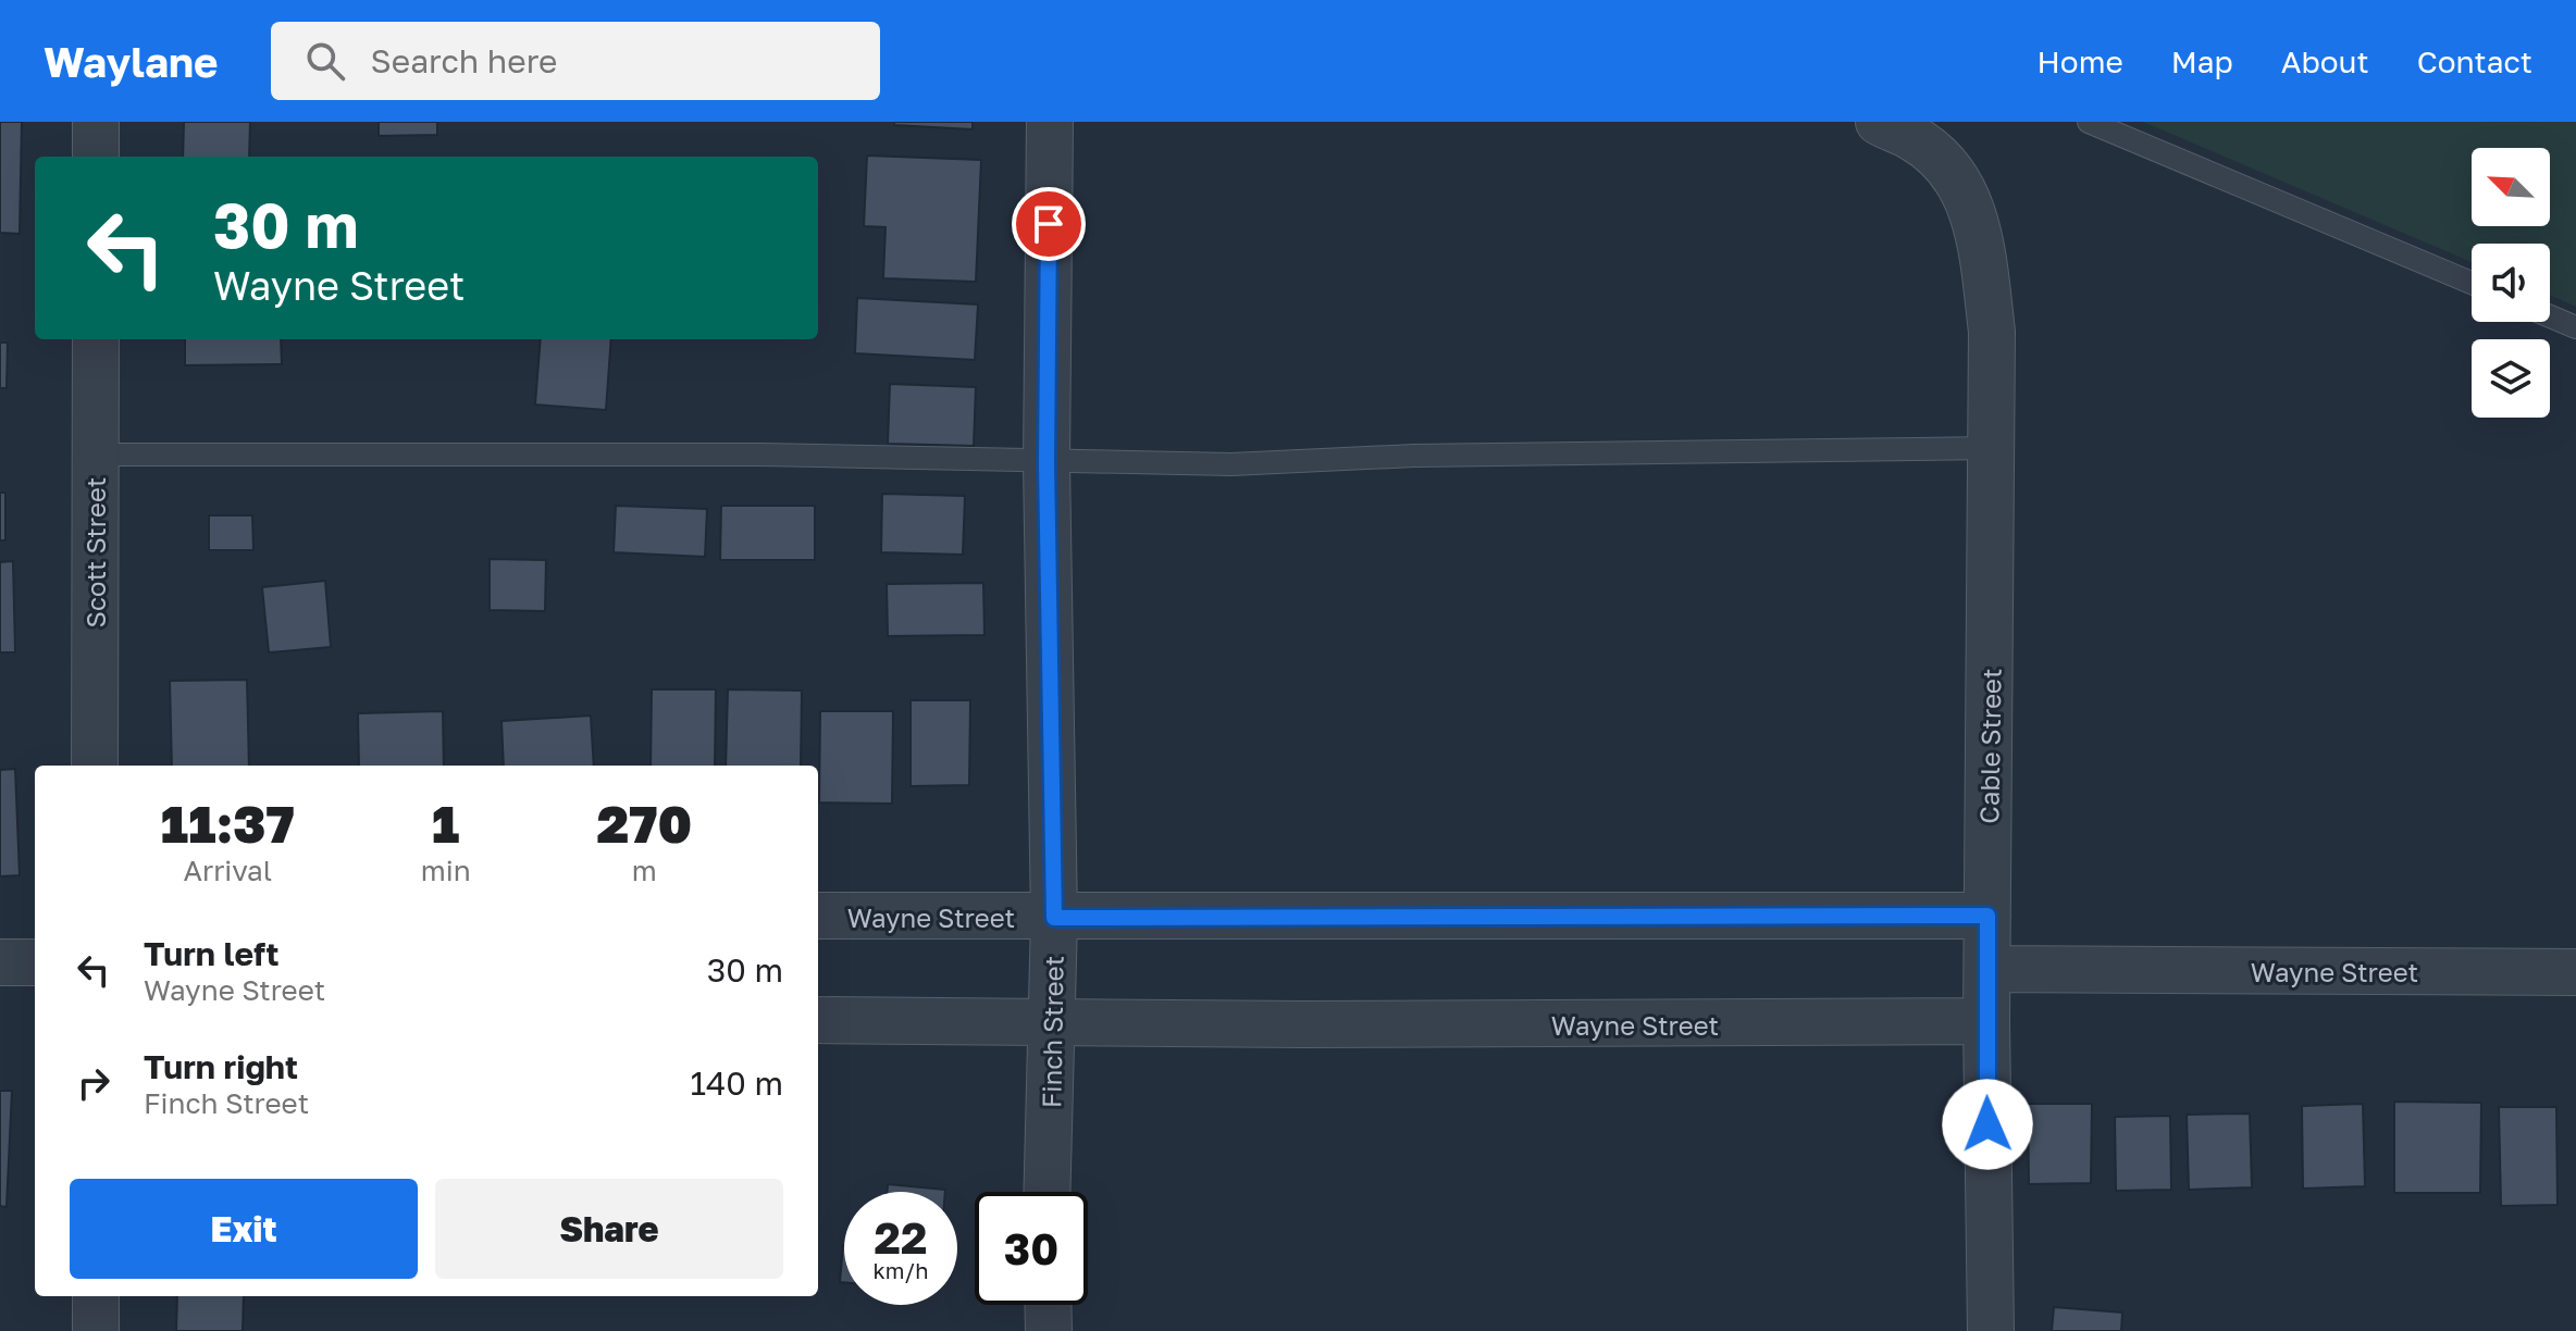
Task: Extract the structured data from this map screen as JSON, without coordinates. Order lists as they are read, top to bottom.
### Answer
{
  "streets": {
    "street": [
      "Scott Street",
      "Cable Street",
      "Wayne Street",
      "Finch Street"
    ]
  },
  "crossings": [
    ["Cable Street", "Wayne Street"],
    ["Wayne Street", "Finch Street"]
  ],
  "north": "top left",
  "page": {
    "header": "Waylane",
    "search": "Search here",
    "nav": [
      "Home",
      "Map",
      "About",
      "Contact"
    ],
    "turn": ["30 m", "Wayne Street"],
    "eta": [
      "11:37",
      "Arrival",
      "1",
      "min",
      "270",
      "m"
    ],
    "list": [
      {
        "name": "Turn left",
        "note": "Wayne Street",
        "value": "30 m"
      },
      {
        "name": "Turn right",
        "note": "Finch Street",
        "value": "140 m"
      }
    ],
    "buttons": ["Exit", "Share"],
    "speed": "22 km/h",
    "limit": "30"
  }
}
